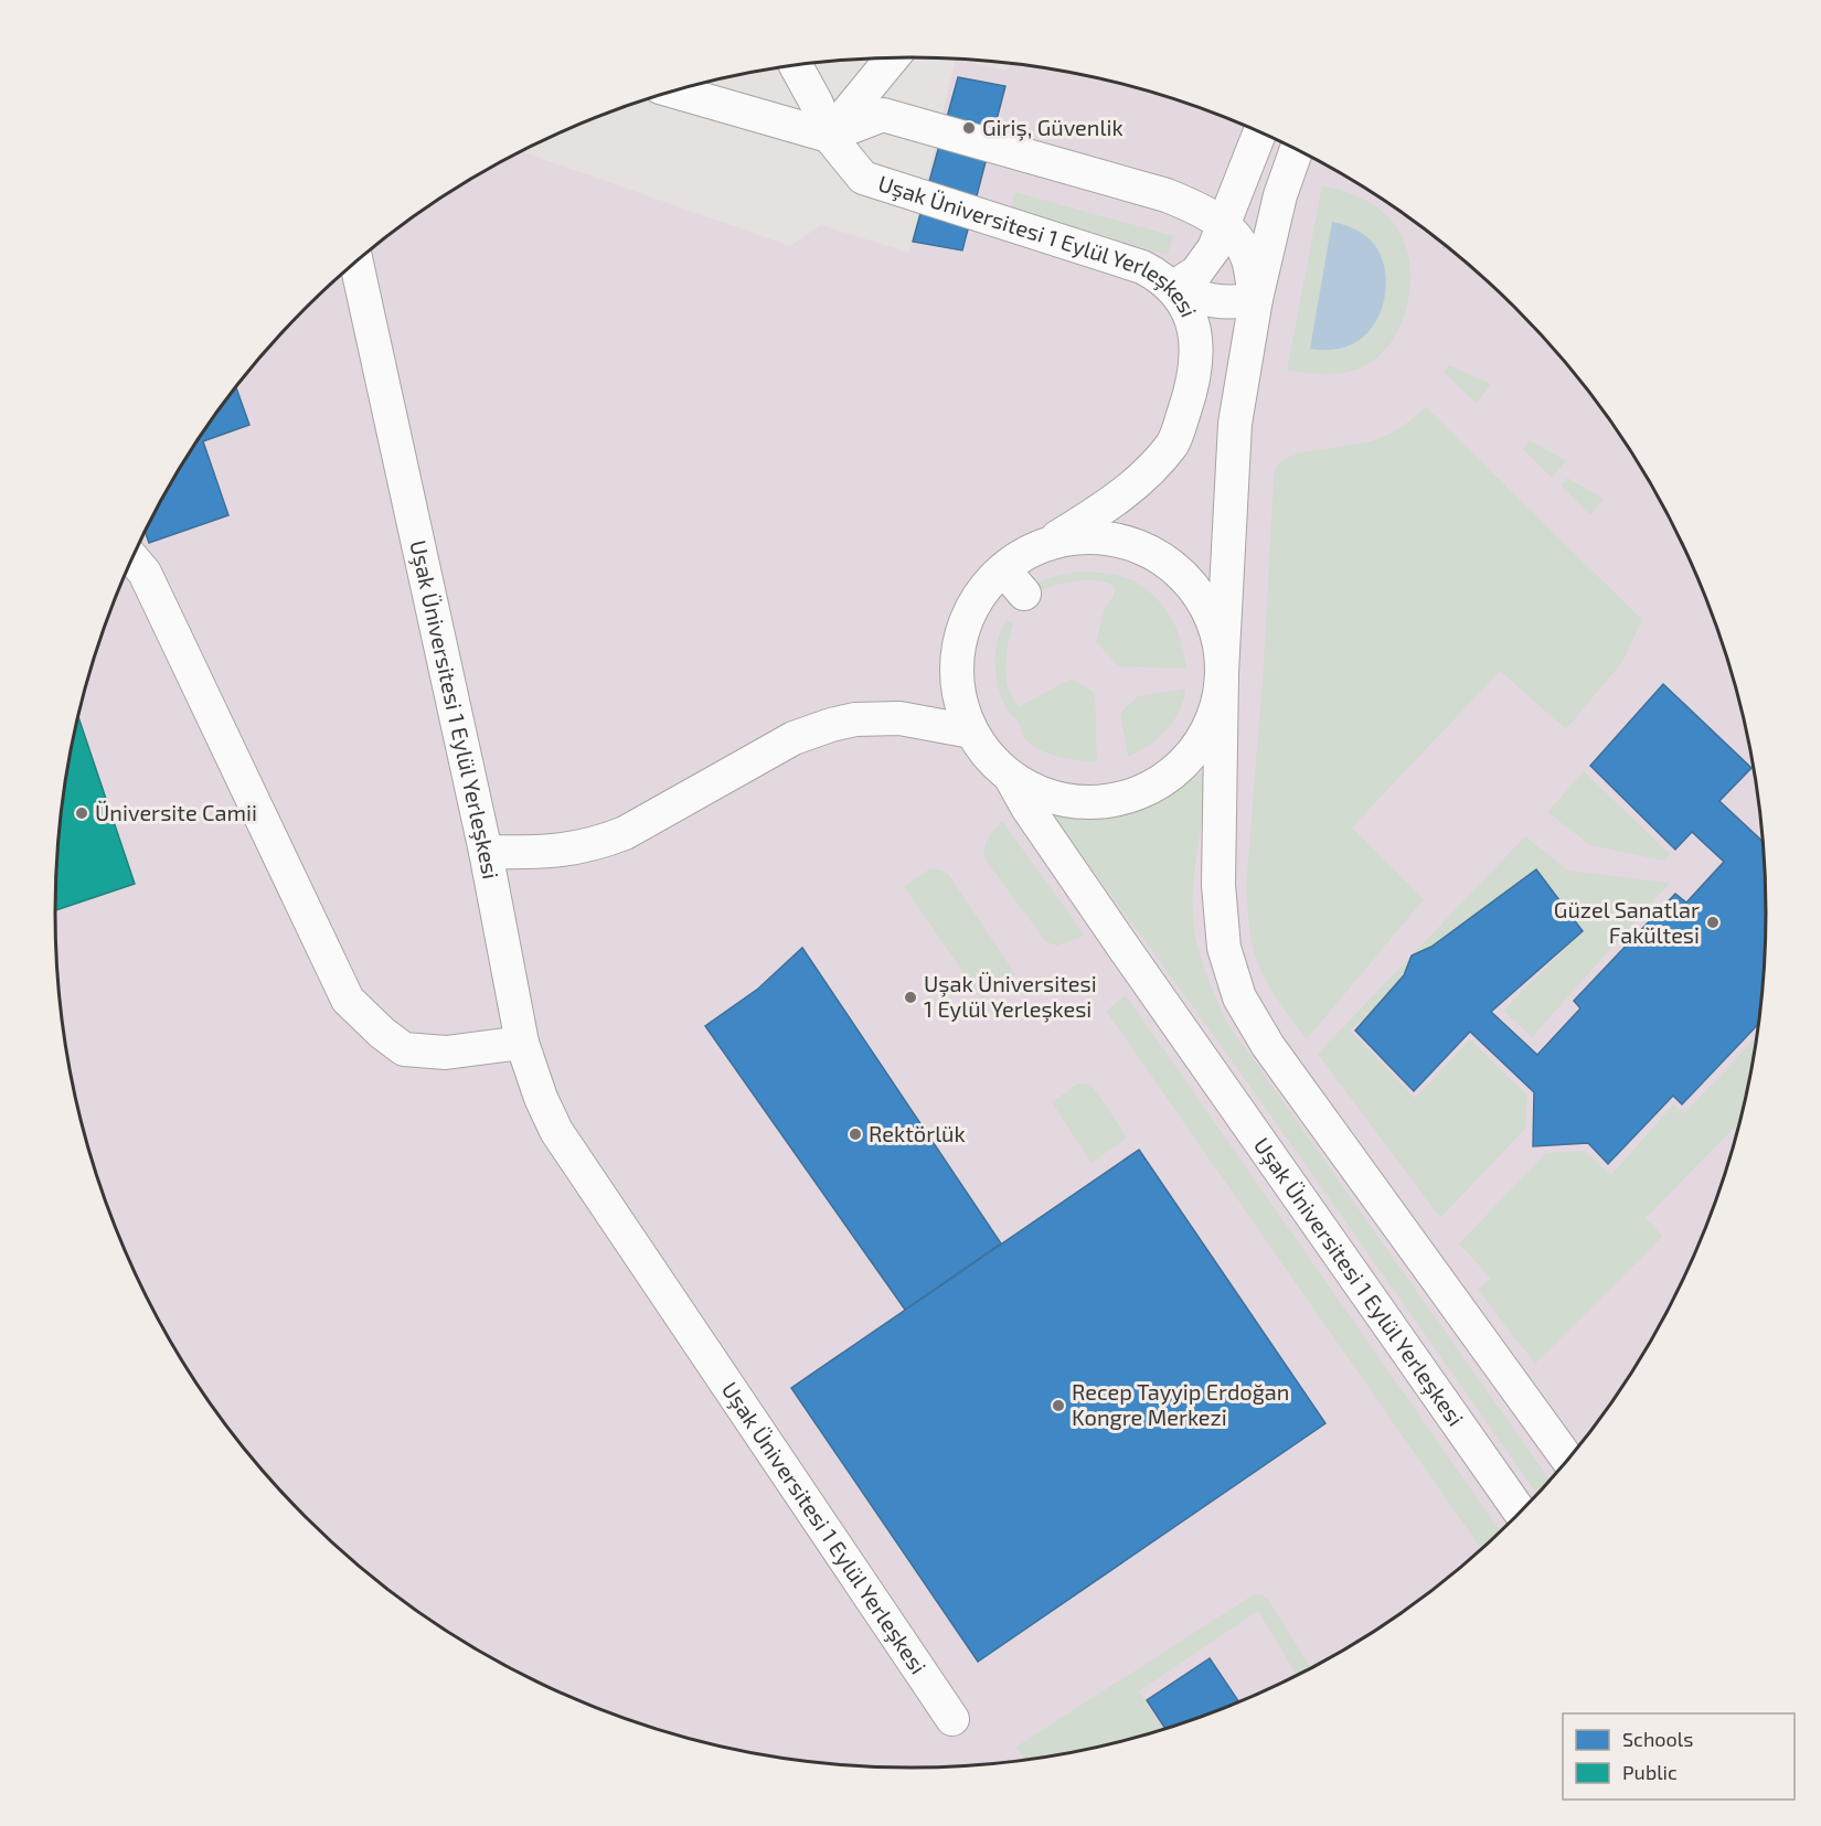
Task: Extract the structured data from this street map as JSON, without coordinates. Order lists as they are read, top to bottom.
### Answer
{
  "streets": {
    "street": ["Uşak Üniversitesi 1 Eylül Yerleşkesi"]
  },
  "places": [
    "Giriş, Güvenlik",
    "Üniversite Camii",
    "Güzel Sanatlar Fakültesi",
    "Uşak Üniversitesi 1 Eylül Yerleşkesi",
    "Rektörlük",
    "Recep Tayyip Erdoğan Kongre Merkezi"
  ],
  "legend": ["Schools", "Public"]
}
